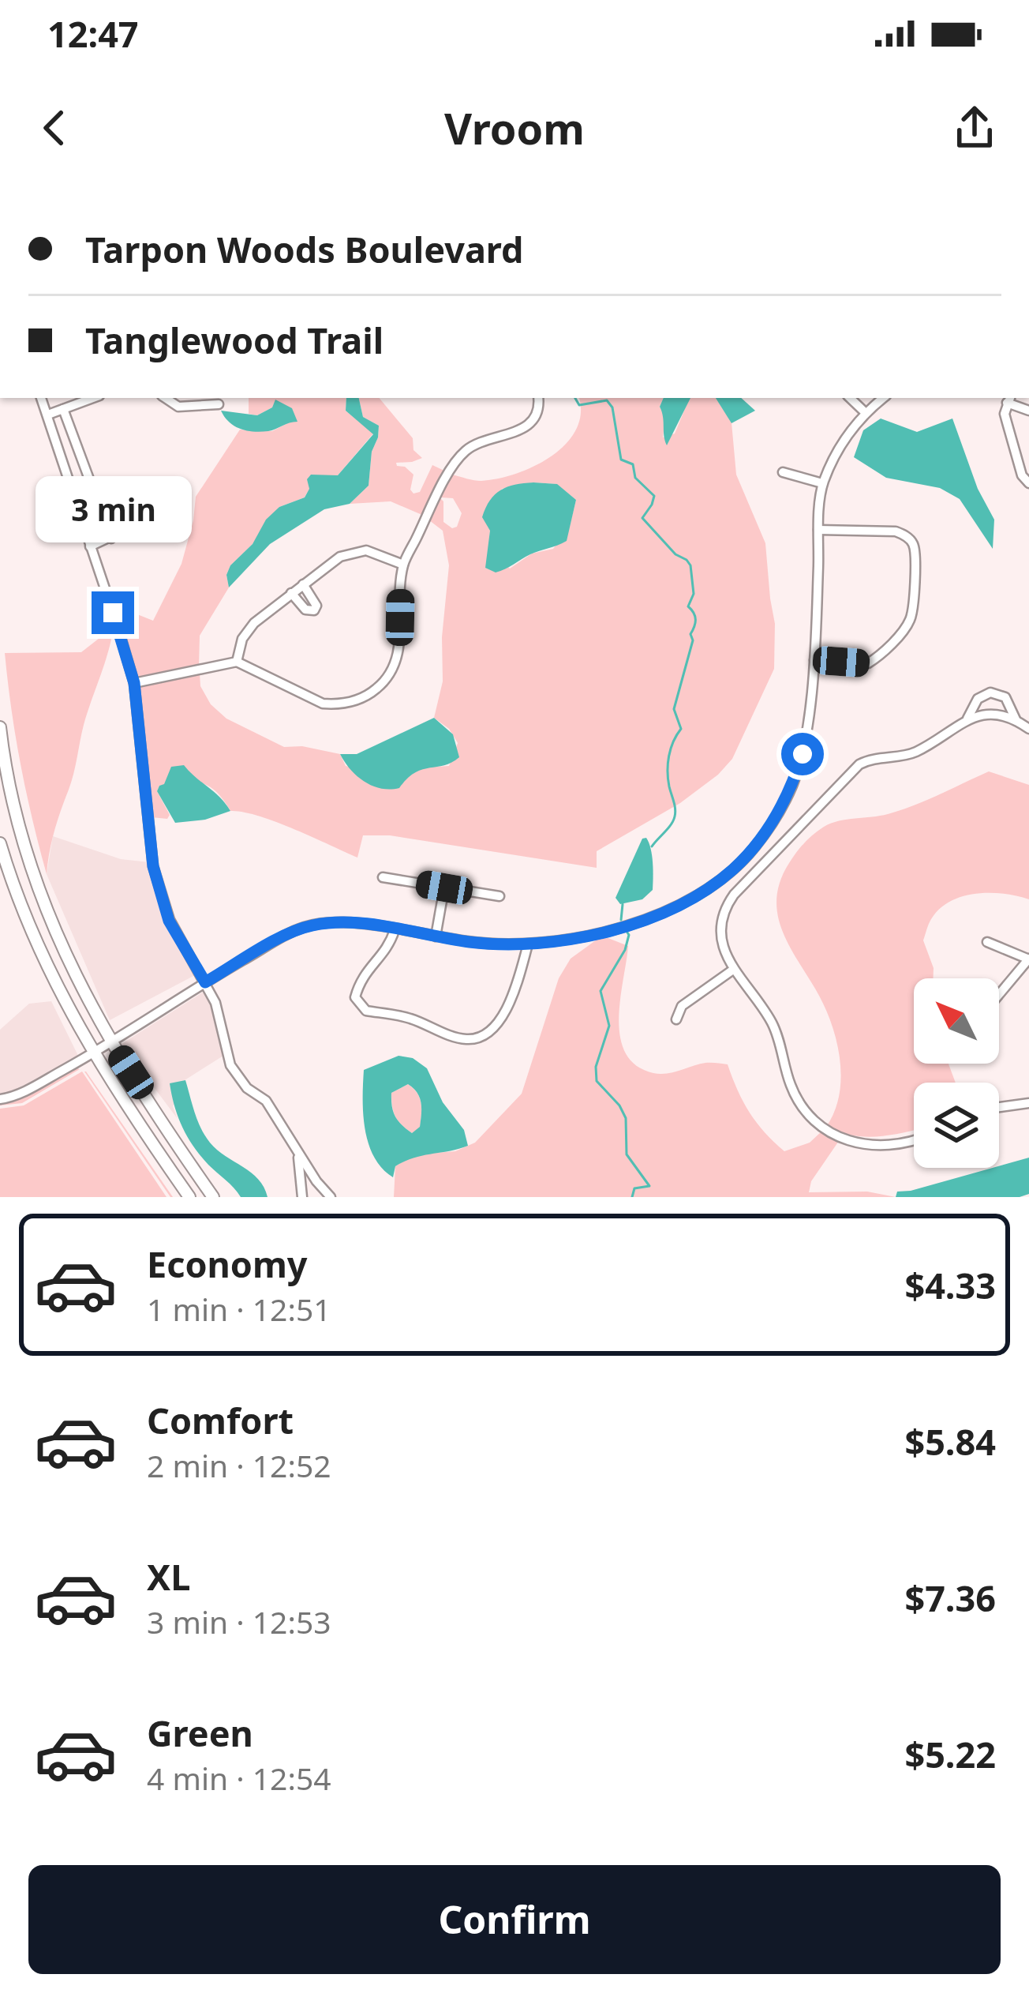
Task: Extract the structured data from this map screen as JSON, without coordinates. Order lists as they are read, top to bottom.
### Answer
{
  "north": "top left",
  "page": {
    "status": "12:47",
    "header": "Vroom",
    "banner": ["Tarpon Woods Boulevard", "Tanglewood Trail"],
    "bubble": "3 min",
    "list": [
      {
        "name": "Economy",
        "note": "1 min · 12:51",
        "value": "$4.33"
      },
      {
        "name": "Comfort",
        "note": "2 min · 12:52",
        "value": "$5.84"
      },
      {
        "name": "XL",
        "note": "3 min · 12:53",
        "value": "$7.36"
      },
      {
        "name": "Green",
        "note": "4 min · 12:54",
        "value": "$5.22"
      }
    ],
    "buttons": "Confirm"
  }
}
